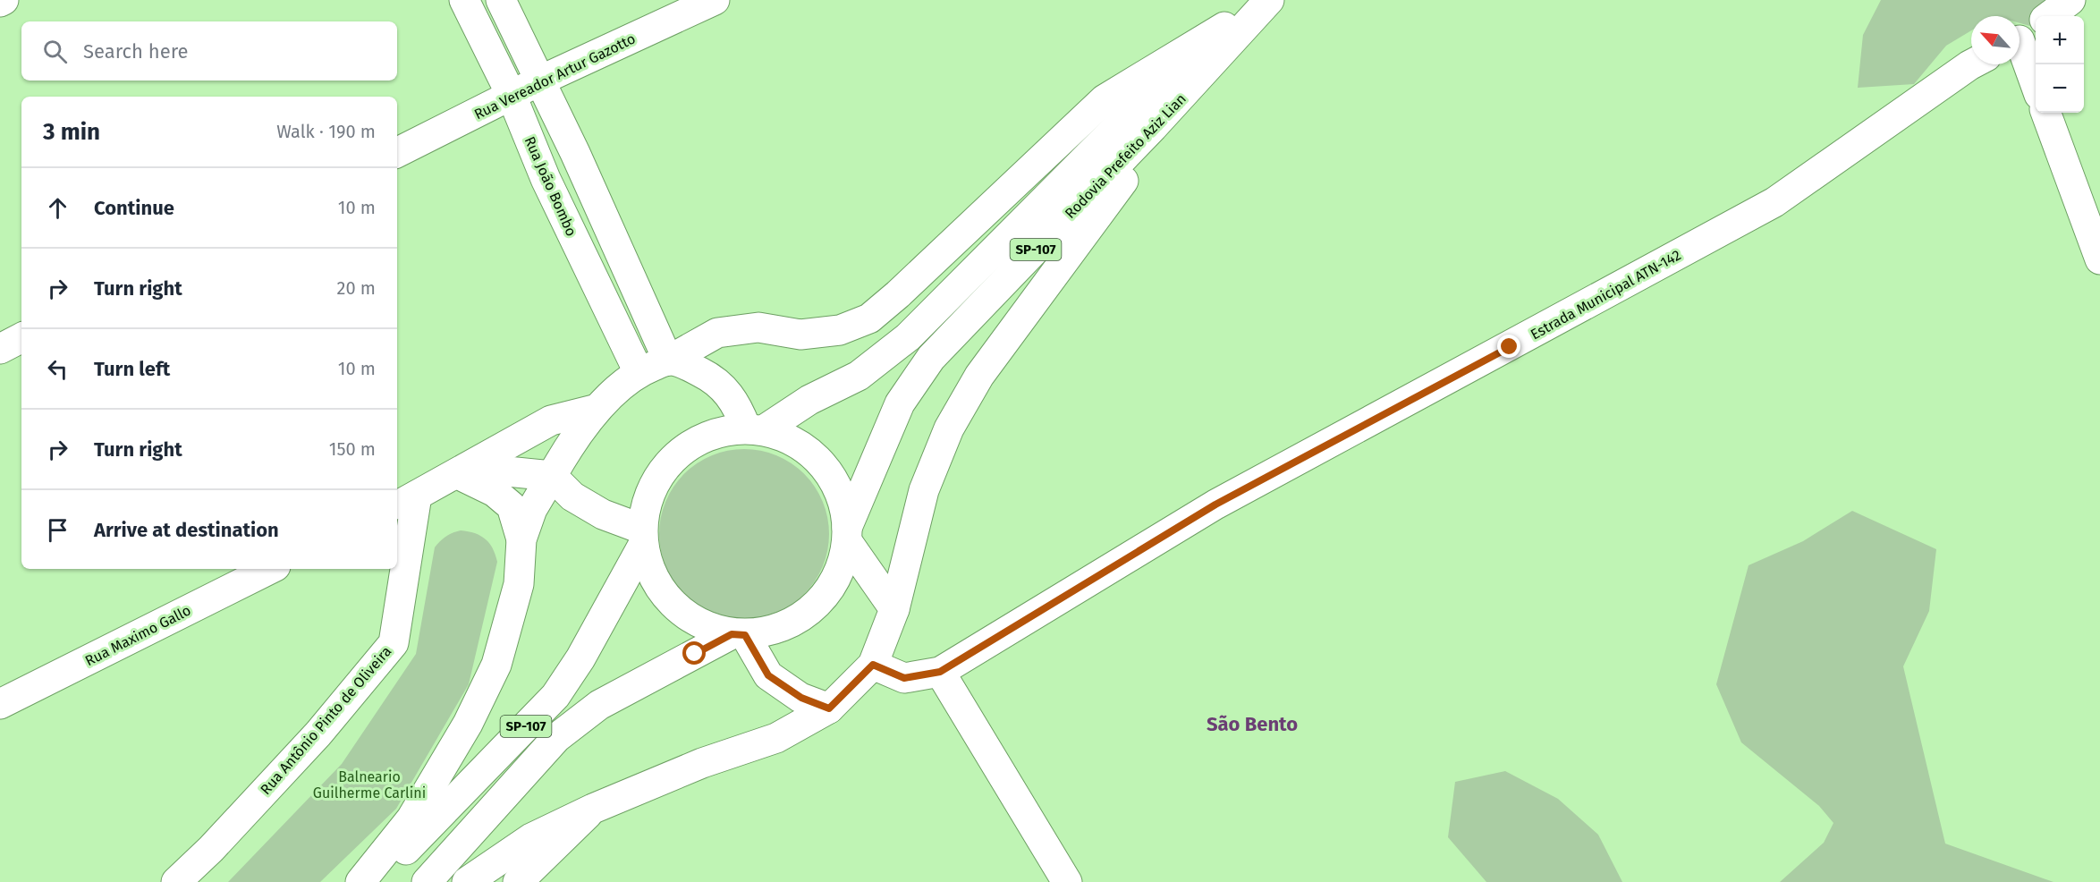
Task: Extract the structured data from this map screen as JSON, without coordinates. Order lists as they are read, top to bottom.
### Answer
{
  "streets": {
    "main road": [
      "Rua Vereador Artur Gazotto",
      "Rodovia Prefeito Aziz Lian",
      "Rua João Bombo",
      "SP-107",
      "Estrada Municipal ATN-142",
      "Rua Maximo Gallo",
      "Rua Antônio Pinto de Oliveira"
    ]
  },
  "crossings": [
    ["Rua Vereador Artur Gazotto", "Rua João Bombo"],
    ["Rodovia Prefeito Aziz Lian", "SP-107"]
  ],
  "districts": ["São Bento"],
  "parks": ["Balneario Guilherme Carlini"],
  "north": "top left",
  "page": {
    "map_buttons": ["+", "−"],
    "search": "Search here",
    "heading": ["3 min", "Walk · 190 m"],
    "list": [
      ["Continue", "10 m"],
      ["Turn right", "20 m"],
      ["Turn left", "10 m"],
      ["Turn right", "150 m"],
      "Arrive at destination"
    ]
  }
}
